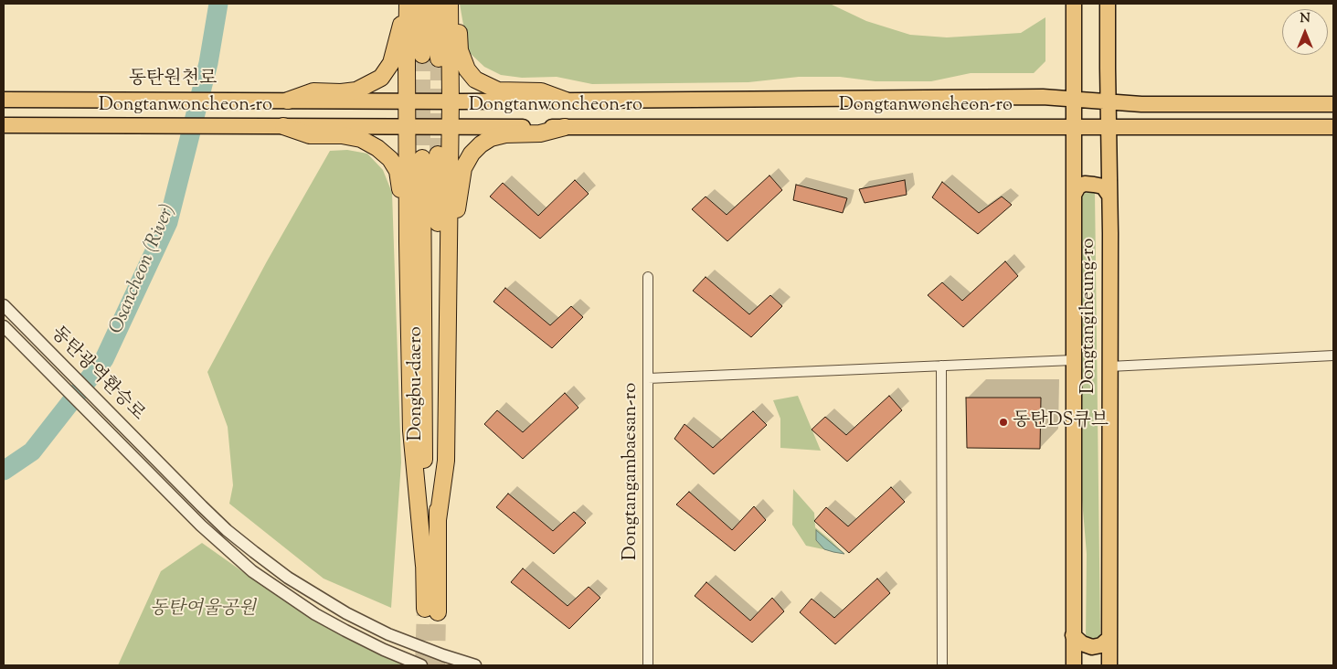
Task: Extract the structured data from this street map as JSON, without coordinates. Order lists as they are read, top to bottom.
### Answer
{
  "streets": {
    "highway": ["Dongbu-daero"],
    "main road": ["동탄원천로", "Dongtanwoncheon-ro", "Dongtangiheung-ro"],
    "street": ["동탄광역환승로", "Dongtangambaesan-ro"]
  },
  "crossings": [
    ["동탄원천로", "Dongtanwoncheon-ro"],
    ["Dongtanwoncheon-ro", "Dongtangiheung-ro"]
  ],
  "water": ["Osancheon (River)"],
  "parks": ["동탄여울공원"],
  "places": ["동탄DS큐브"],
  "north": "top"
}
